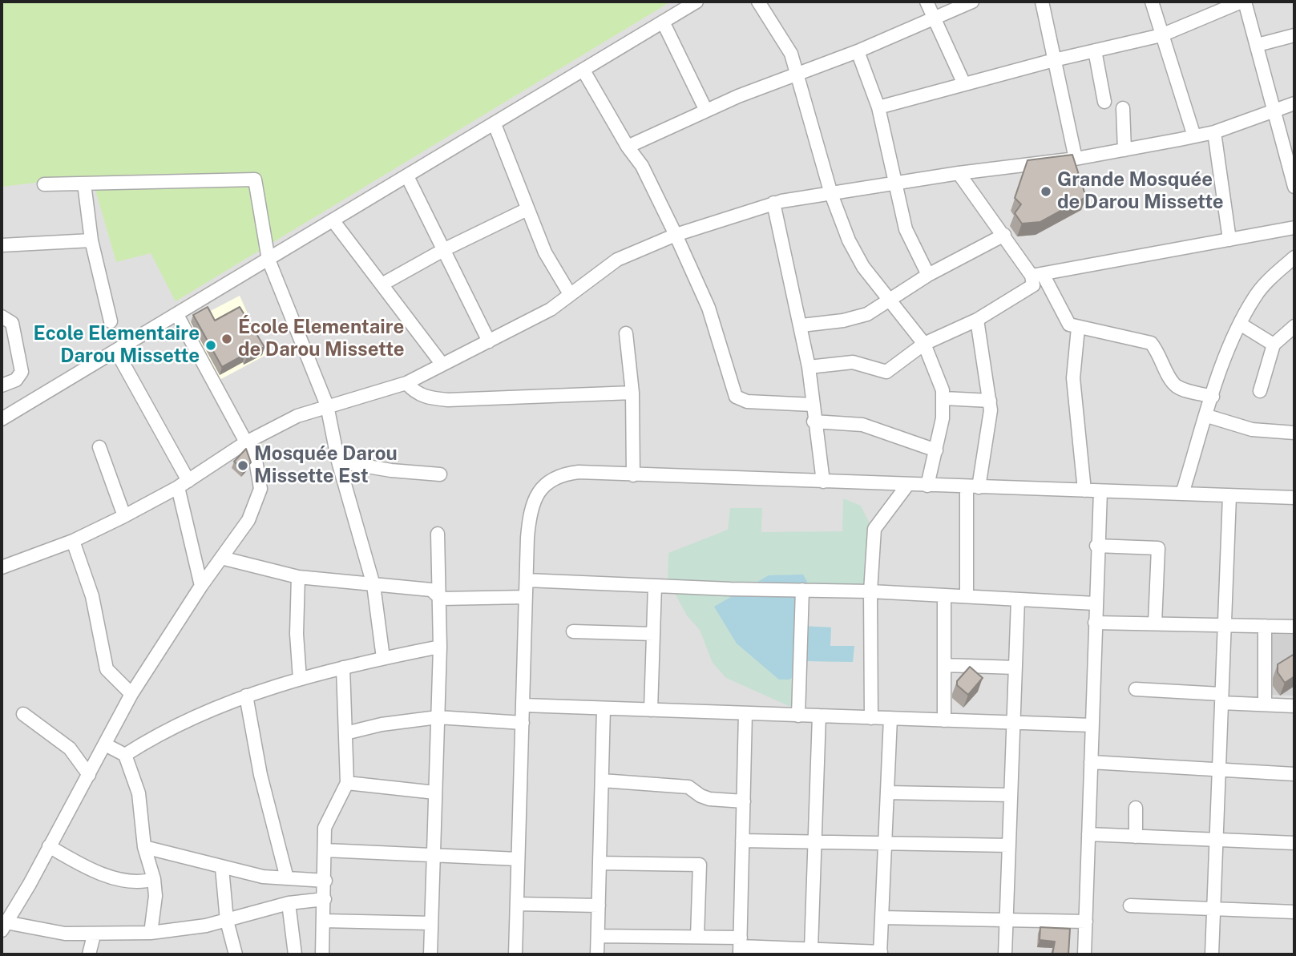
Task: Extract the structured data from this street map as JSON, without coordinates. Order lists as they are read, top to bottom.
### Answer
{
  "places": [
    "Grande Mosquée de Darou Missette",
    "École Elementaire de Darou Missette",
    "Ecole Elementaire Darou Missette",
    "Mosquée Darou Missette Est"
  ]
}
